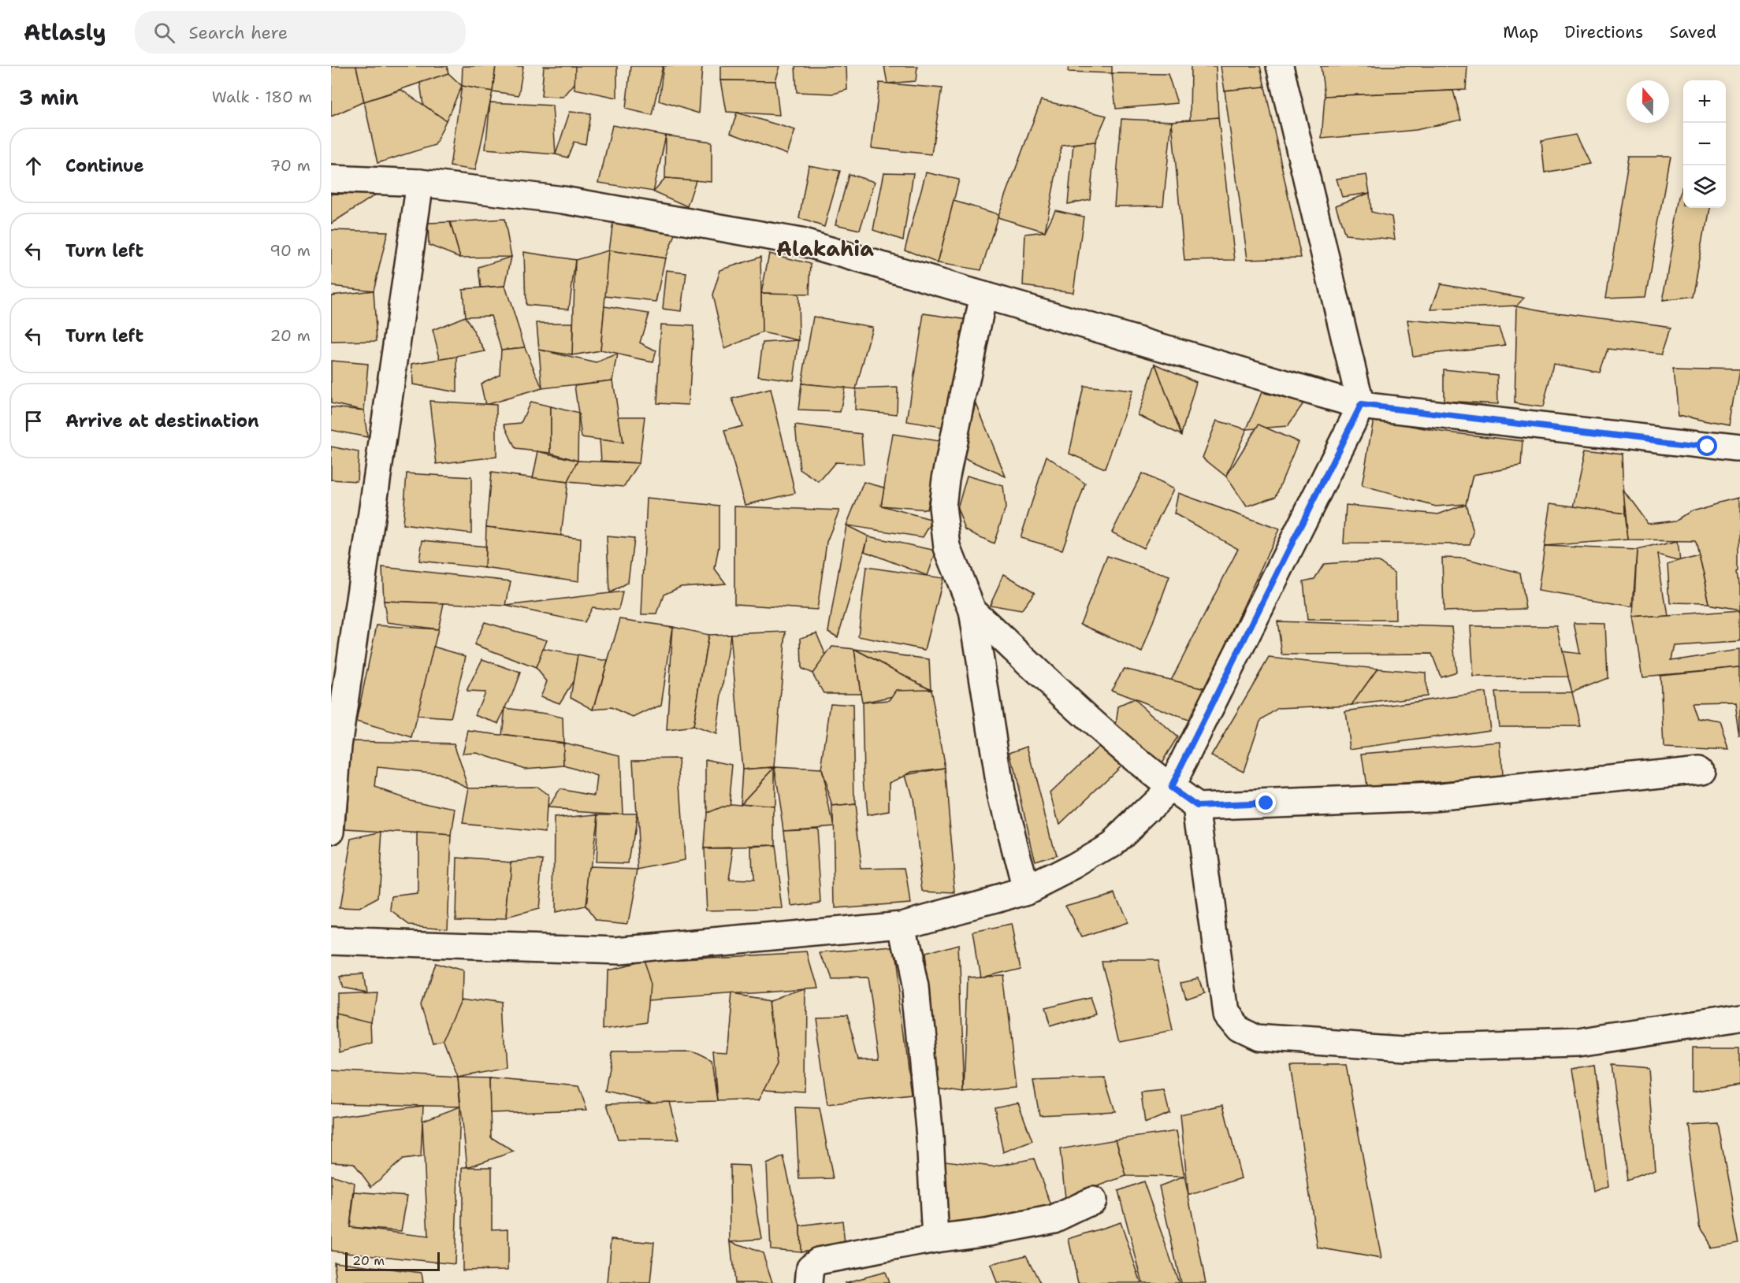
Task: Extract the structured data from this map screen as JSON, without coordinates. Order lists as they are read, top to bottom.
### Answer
{
  "districts": ["Alakahia"],
  "scale_bar": "20 m",
  "north": "top",
  "page": {
    "header": "Atlasly",
    "search": "Search here",
    "nav": ["Map", "Directions", "Saved"],
    "heading": ["3 min", "Walk · 180 m"],
    "map_buttons": ["+", "−"],
    "list": [
      ["Continue", "70 m"],
      ["Turn left", "90 m"],
      ["Turn left", "20 m"],
      "Arrive at destination"
    ],
    "scale": "20 m"
  }
}
